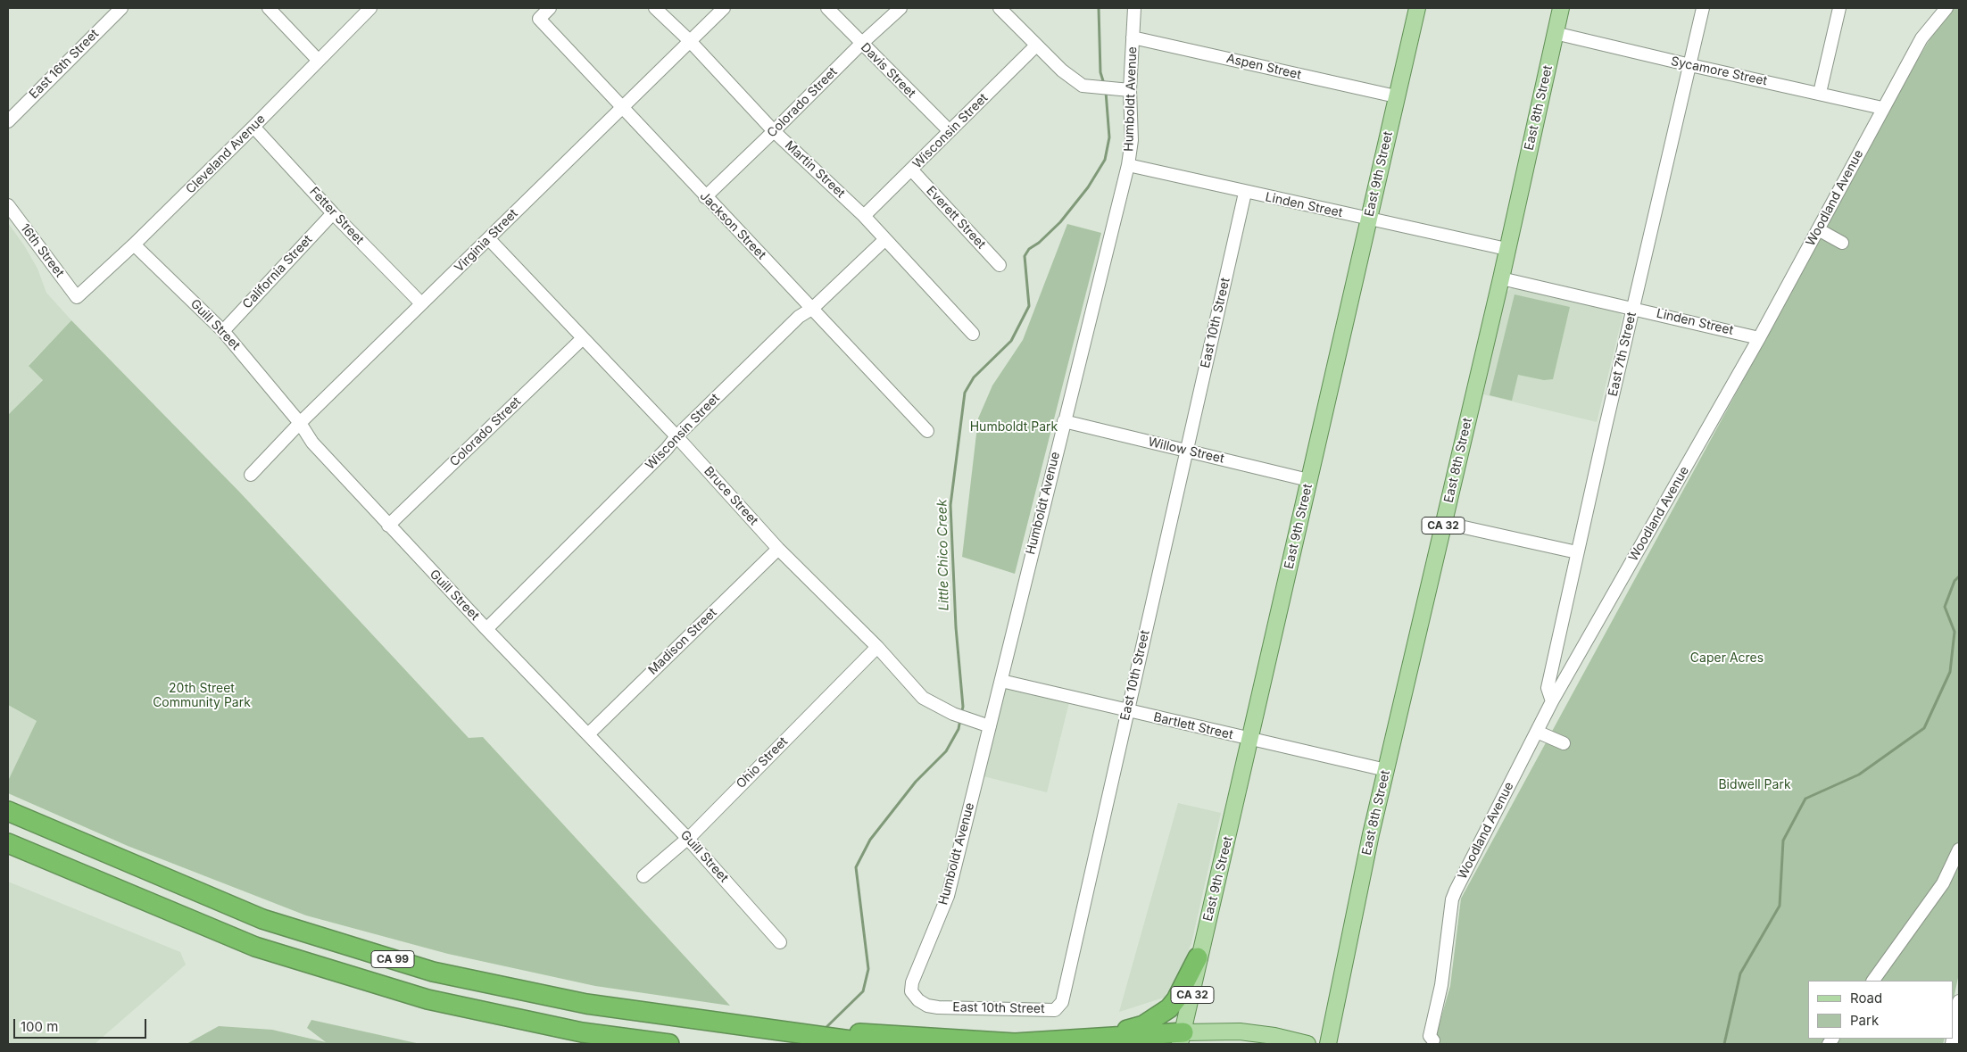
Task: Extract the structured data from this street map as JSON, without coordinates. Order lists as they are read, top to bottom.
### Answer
{
  "streets": {
    "highway": ["CA 99"],
    "main road": ["East 8th Street", "East 9th Street", "CA 32"],
    "street": [
      "East 16th Street",
      "Aspen Street",
      "Davis Street",
      "Sycamore Street",
      "Humboldt Avenue",
      "Colorado Street",
      "Wisconsin Street",
      "Cleveland Avenue",
      "Martin Street",
      "Woodland Avenue",
      "Linden Street",
      "Fetter Street",
      "Everett Street",
      "Jackson Street",
      "Virginia Street",
      "16th Street",
      "California Street",
      "East 10th Street",
      "Guill Street",
      "East 7th Street",
      "Willow Street",
      "Bruce Street",
      "Madison Street",
      "Bartlett Street",
      "Ohio Street"
    ]
  },
  "crossings": [
    ["Aspen Street", "Humboldt Avenue"],
    ["Aspen Street", "East 9th Street"],
    ["Davis Street", "Colorado Street"],
    ["Davis Street", "Wisconsin Street"],
    ["Sycamore Street", "East 8th Street"],
    ["Sycamore Street", "Woodland Avenue"],
    ["Sycamore Street", "East 7th Street"],
    ["Humboldt Avenue", "Linden Street"],
    ["Humboldt Avenue", "East 10th Street"],
    ["Humboldt Avenue", "Willow Street"],
    ["Humboldt Avenue", "Bruce Street"],
    ["Humboldt Avenue", "Bartlett Street"],
    ["Colorado Street", "Martin Street"],
    ["Colorado Street", "Jackson Street"],
    ["Colorado Street", "Guill Street"],
    ["Colorado Street", "Bruce Street"],
    ["East 8th Street", "Linden Street"],
    ["East 8th Street", "Bartlett Street"],
    ["Wisconsin Street", "Martin Street"],
    ["Wisconsin Street", "Everett Street"],
    ["Wisconsin Street", "Jackson Street"],
    ["Wisconsin Street", "Guill Street"],
    ["Wisconsin Street", "Bruce Street"],
    ["Cleveland Avenue", "Fetter Street"],
    ["Cleveland Avenue", "16th Street"],
    ["Cleveland Avenue", "Guill Street"],
    ["Martin Street", "Virginia Street"],
    ["East 9th Street", "Linden Street"],
    ["East 9th Street", "Willow Street"],
    ["East 9th Street", "Bartlett Street"],
    ["Woodland Avenue", "Linden Street"],
    ["Woodland Avenue", "East 7th Street"],
    ["Linden Street", "East 10th Street"],
    ["Linden Street", "East 7th Street"],
    ["Fetter Street", "Virginia Street"],
    ["Fetter Street", "California Street"],
    ["Jackson Street", "Virginia Street"],
    ["Virginia Street", "Guill Street"],
    ["Virginia Street", "Bruce Street"],
    ["California Street", "Guill Street"],
    ["East 10th Street", "Willow Street"],
    ["East 10th Street", "Bartlett Street"],
    ["Guill Street", "Madison Street"],
    ["Guill Street", "Ohio Street"],
    ["Bruce Street", "Madison Street"],
    ["Bruce Street", "Ohio Street"]
  ],
  "water": ["Little Chico Creek"],
  "parks": [
    "Humboldt Park",
    "Caper Acres",
    "20th Street Community Park",
    "Bidwell Park"
  ],
  "legend": ["Road", "Park"],
  "scale_bar": "100 m"
}
